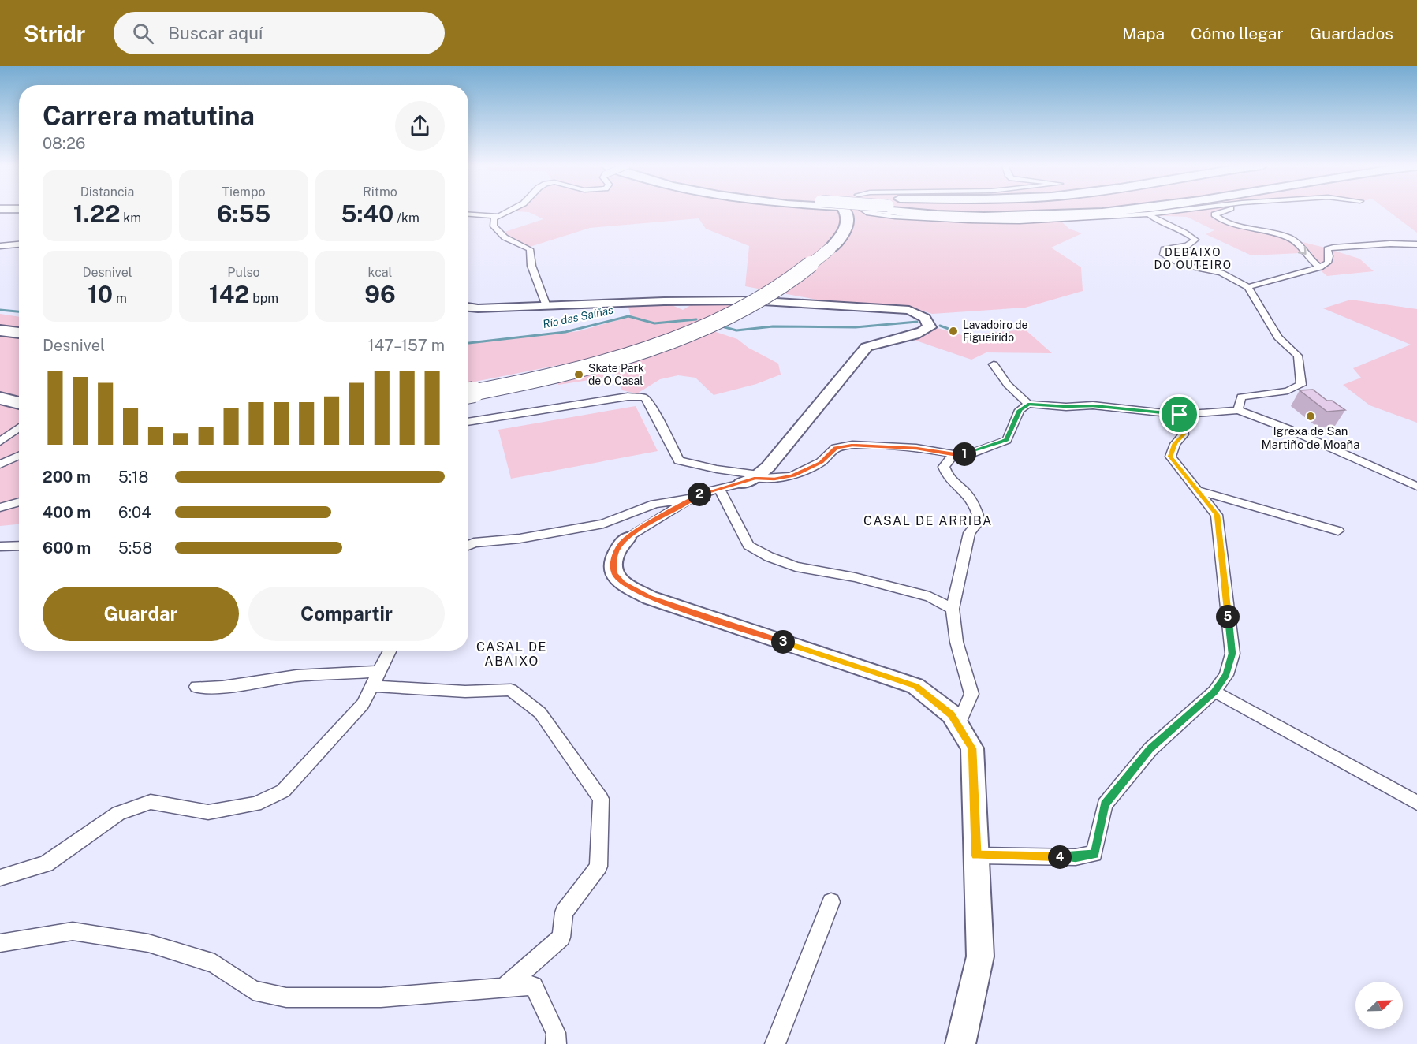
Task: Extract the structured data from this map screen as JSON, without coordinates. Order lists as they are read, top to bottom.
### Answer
{
  "districts": ["DEBAIXO DO OUTEIRO", "CASAL DE ARRIBA", "CASAL DE ABAIXO"],
  "water": ["Río das Saíñas"],
  "places": ["Lavadoiro de Figueirido", "Skate Park de O Casal", "Igrexa de San Martiño de Moaña"],
  "north": "top right",
  "page": {
    "header": "Stridr",
    "search": "Buscar aquí",
    "nav": ["Mapa", "Cómo llegar", "Guardados"],
    "heading": ["Carrera matutina", "08:26"],
    "stats": [
      ["Distancia", "1.22 km"],
      ["Tiempo", "6:55"],
      ["Ritmo", "5:40 /km"],
      ["Desnivel", "10 m"],
      ["Pulso", "142 bpm"],
      ["kcal", "96"]
    ],
    "chart": ["Desnivel", "147–157 m"],
    "pins": [
      "1",
      "2",
      "5",
      "3",
      "4"
    ],
    "list": [
      {
        "name": "200 m",
        "note": "5:18"
      },
      {
        "name": "400 m",
        "note": "6:04"
      },
      {
        "name": "600 m",
        "note": "5:58"
      }
    ],
    "buttons": ["Guardar", "Compartir"]
  }
}
